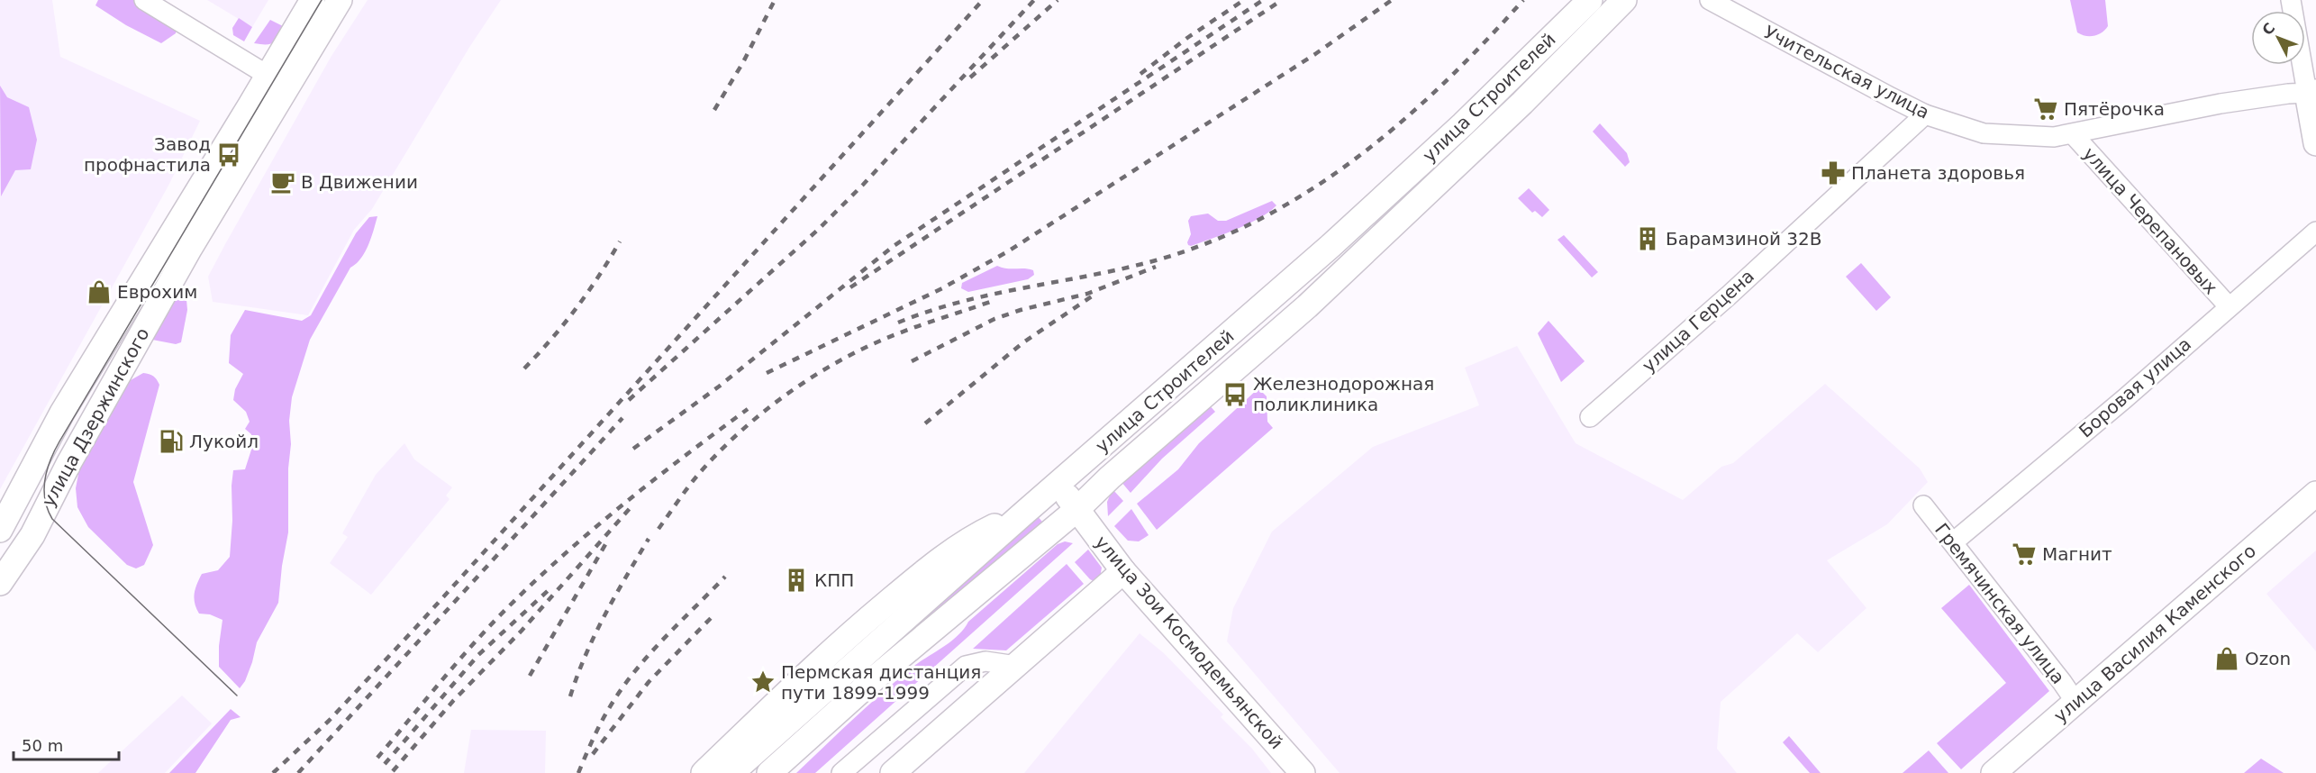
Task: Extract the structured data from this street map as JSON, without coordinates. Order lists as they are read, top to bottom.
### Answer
{
  "streets": {
    "main road": [
      "улица Строителей",
      "улица Дзержинского",
      "улица Василия Каменского",
      "улица Зои Космодемьянской"
    ],
    "street": [
      "Учительская улица",
      "улица Черепановых",
      "улица Герцена",
      "Боровая улица",
      "Гремячинская улица"
    ]
  },
  "crossings": [
    ["Учительская улица", "улица Черепановых"],
    ["Учительская улица", "улица Герцена"],
    ["улица Строителей", "улица Зои Космодемьянской"],
    ["улица Черепановых", "Боровая улица"],
    ["Боровая улица", "Гремячинская улица"],
    ["Гремячинская улица", "улица Василия Каменского"]
  ],
  "places": {
    "supermarket": ["Пятёрочка", "Магнит"],
    "bus stop": ["Завод профнастила", "Железнодорожная поликлиника"],
    "pharmacy": ["Планета здоровья"],
    "cafe": ["В Движении"],
    "building": ["Барамзиной 32В", "КПП"],
    "shop": ["Еврохим", "Ozon"],
    "fuel station": ["Лукойл"],
    "place": ["Пермская дистанция пути 1899-1999"]
  },
  "scale_bar": "50 m",
  "north": "top left"
}
